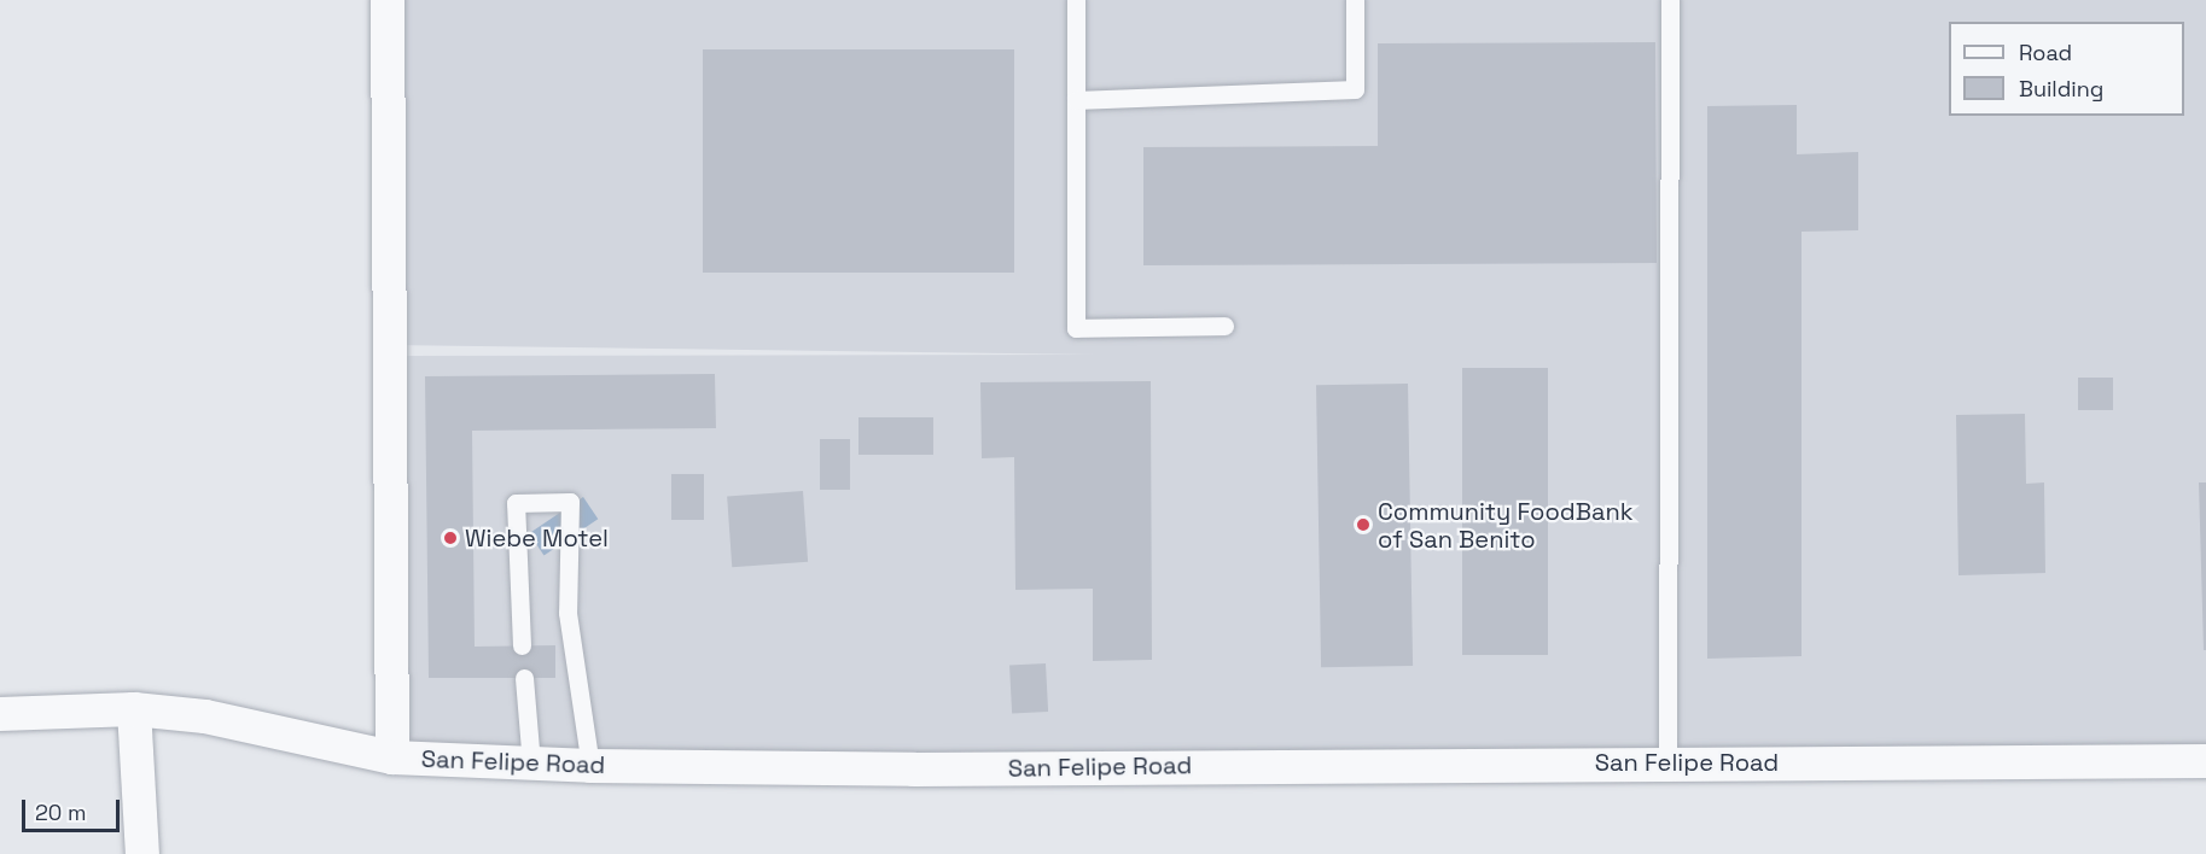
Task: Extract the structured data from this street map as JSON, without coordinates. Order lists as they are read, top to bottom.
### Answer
{
  "streets": {
    "street": ["San Felipe Road"]
  },
  "places": ["Community FoodBank of San Benito", "Wiebe Motel"],
  "legend": ["Road", "Building"],
  "scale_bar": "20 m"
}
